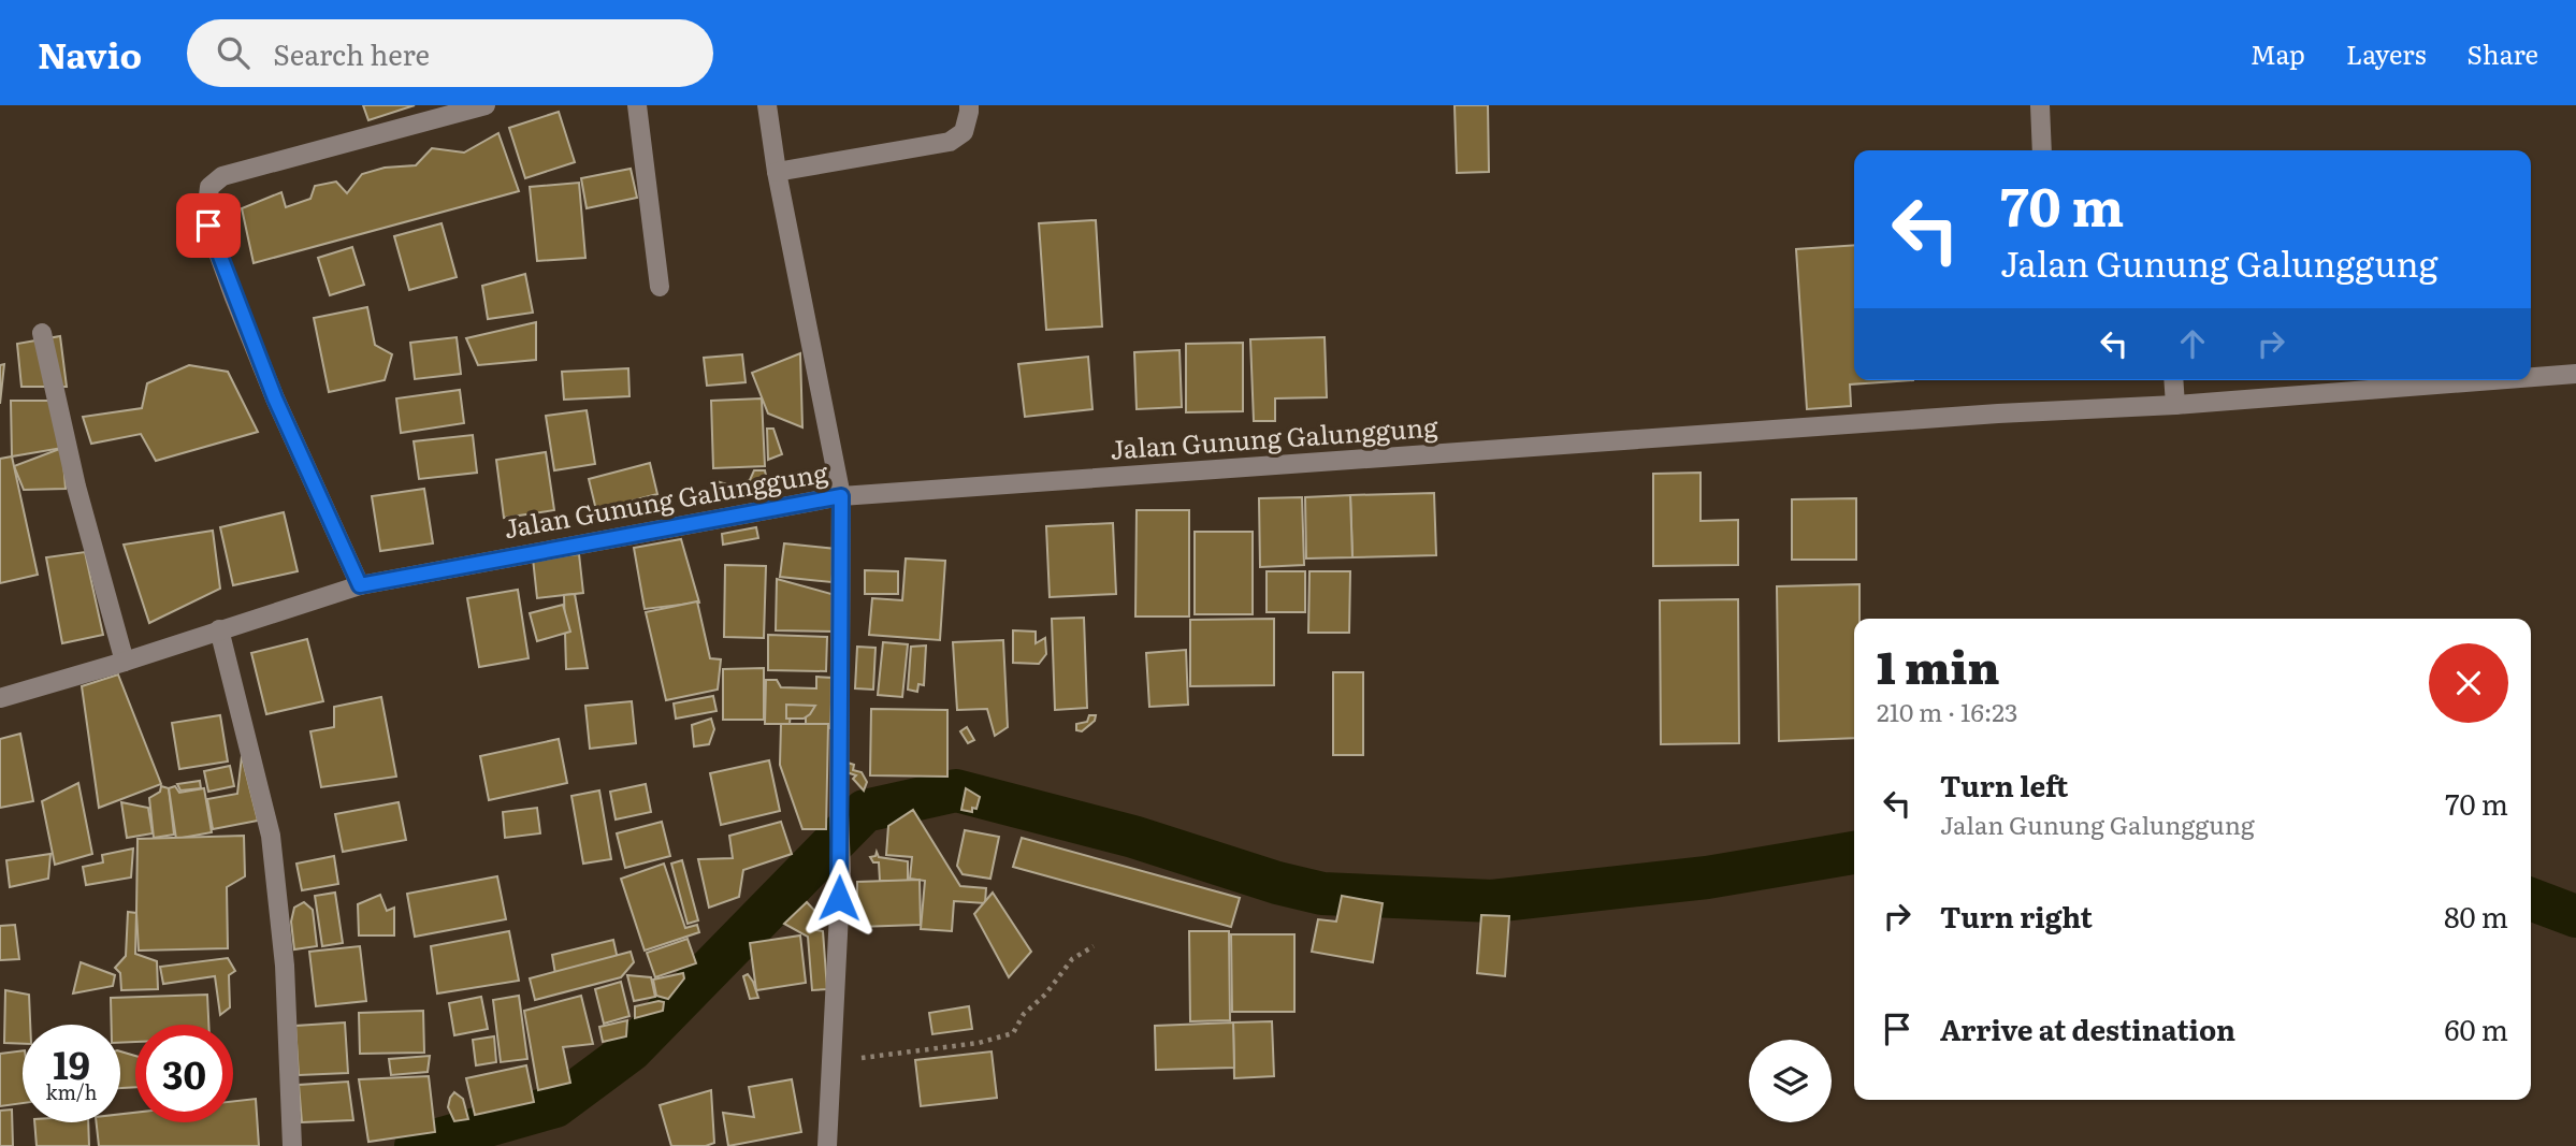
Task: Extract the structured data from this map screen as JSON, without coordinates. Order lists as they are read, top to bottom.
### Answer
{
  "streets": {
    "street": ["Jalan Gunung Galunggung"]
  },
  "page": {
    "header": "Navio",
    "search": "Search here",
    "nav": ["Map", "Layers", "Share"],
    "turn": ["70 m", "Jalan Gunung Galunggung"],
    "heading": ["1 min", "210 m · 16:23"],
    "list": [
      {
        "name": "Turn left",
        "note": "Jalan Gunung Galunggung",
        "value": "70 m"
      },
      {
        "name": "Turn right",
        "value": "80 m"
      },
      {
        "name": "Arrive at destination",
        "value": "60 m"
      }
    ],
    "speed": "19 km/h",
    "limit": "30"
  }
}
